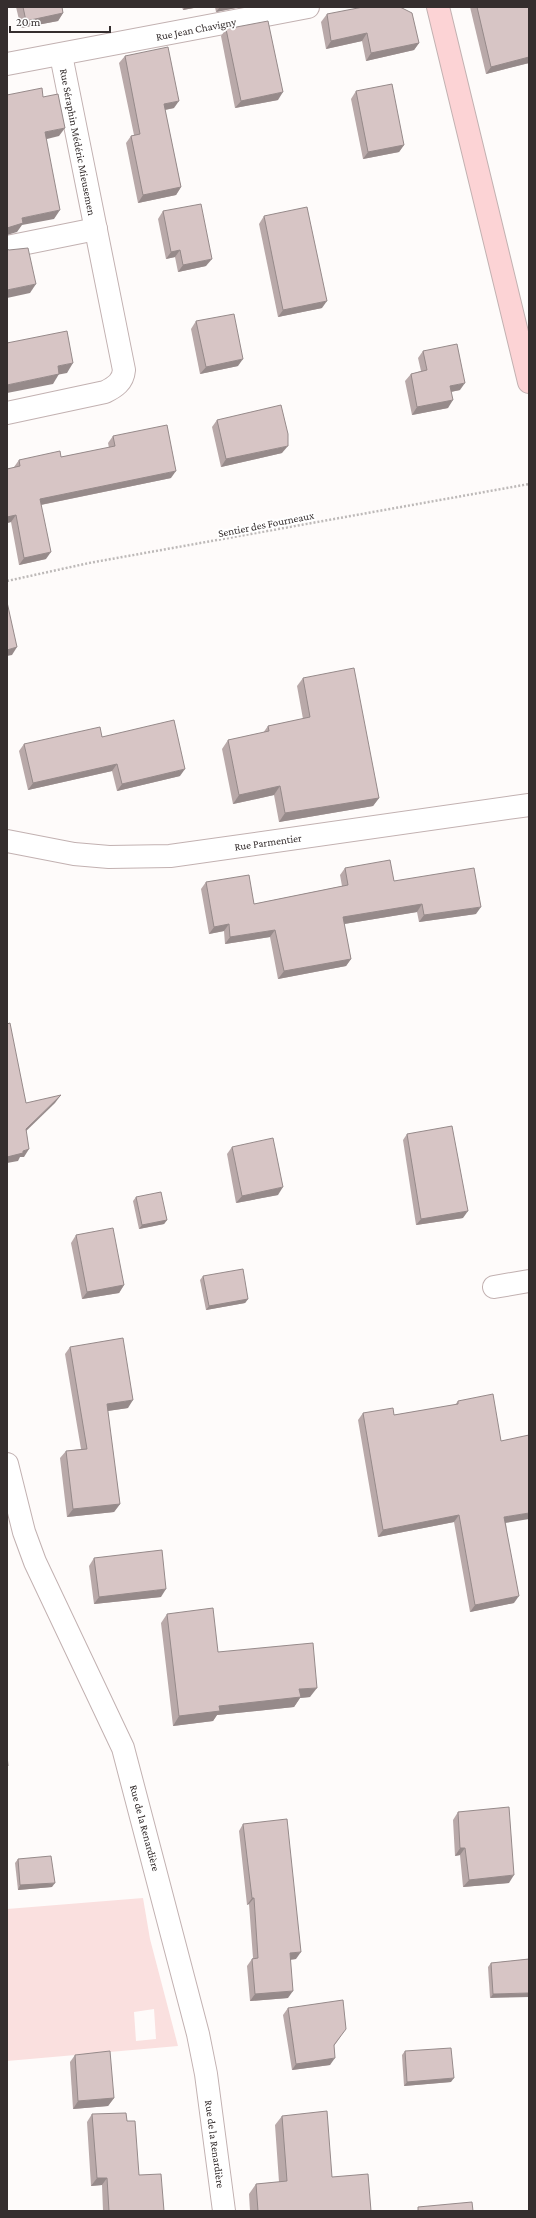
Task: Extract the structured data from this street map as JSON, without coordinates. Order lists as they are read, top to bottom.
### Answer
{
  "streets": {
    "street": [
      "Rue Jean Chavigny",
      "Rue Séraphin Médéric Mieusemen",
      "Rue Parmentier",
      "Rue de la Renardière"
    ],
    "path": ["Sentier des Fourneaux"]
  },
  "crossings": [
    ["Rue Jean Chavigny", "Rue Séraphin Médéric Mieusemen"]
  ],
  "scale_bar": "20 m"
}
